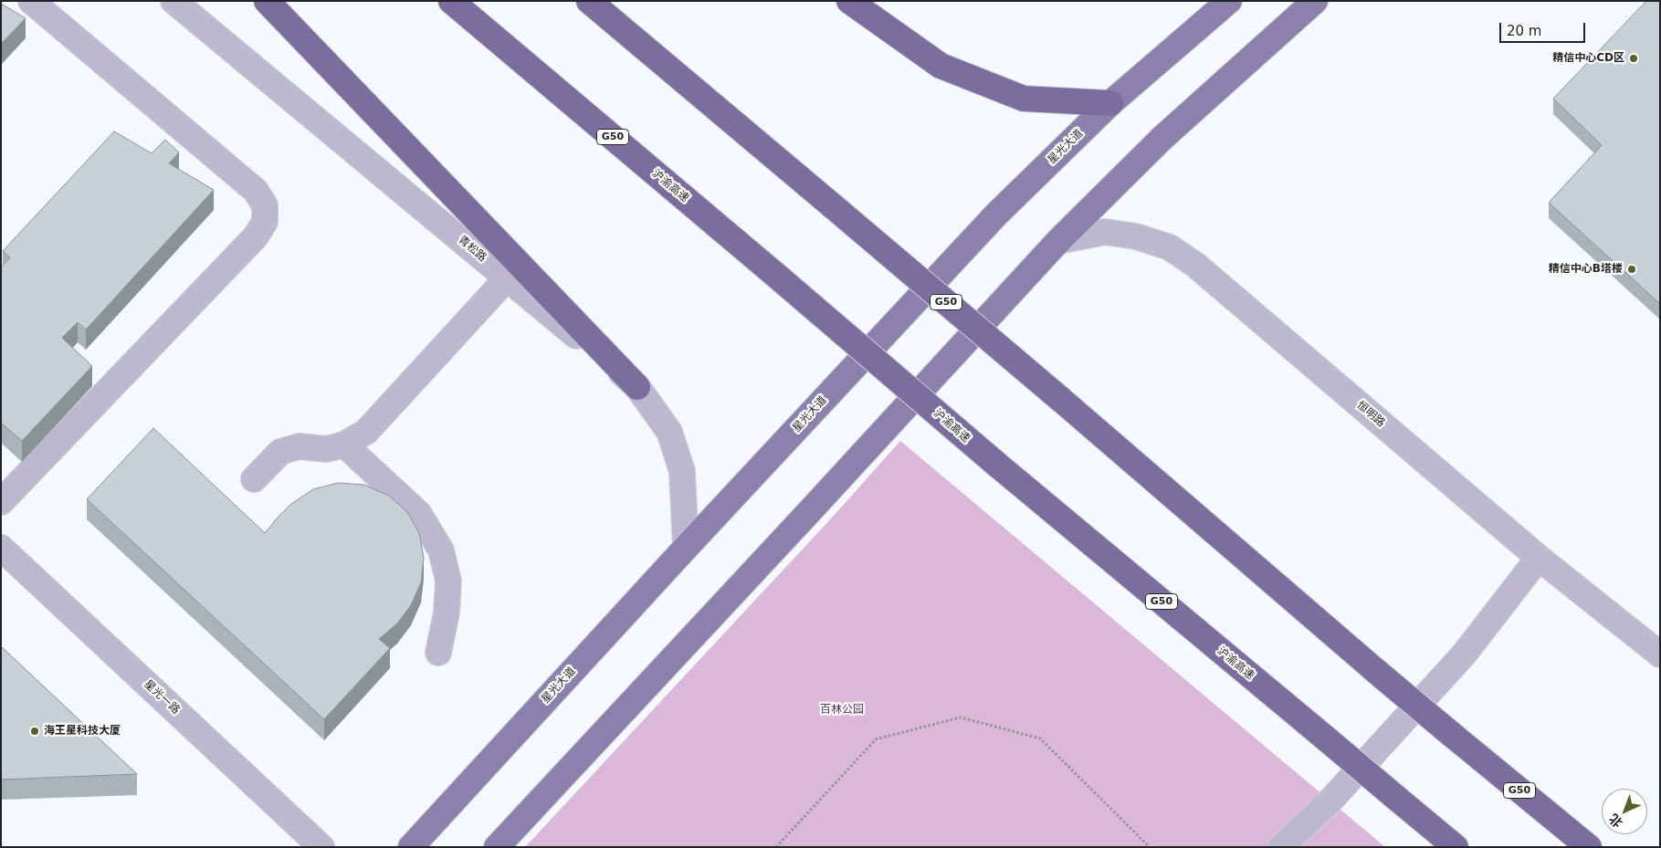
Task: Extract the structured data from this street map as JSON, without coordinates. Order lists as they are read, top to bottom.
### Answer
{
  "streets": {
    "highway": ["G50", "沪渝高速"],
    "main road": ["星光大道"],
    "street": ["青松路", "恒明路", "星光一路"]
  },
  "crossings": [
    ["星光大道", "青松路"]
  ],
  "parks": ["百林公园"],
  "places": ["精信中心CD区", "精信中心B塔楼", "海王星科技大厦"],
  "scale_bar": "20 m",
  "north": "bottom left"
}
